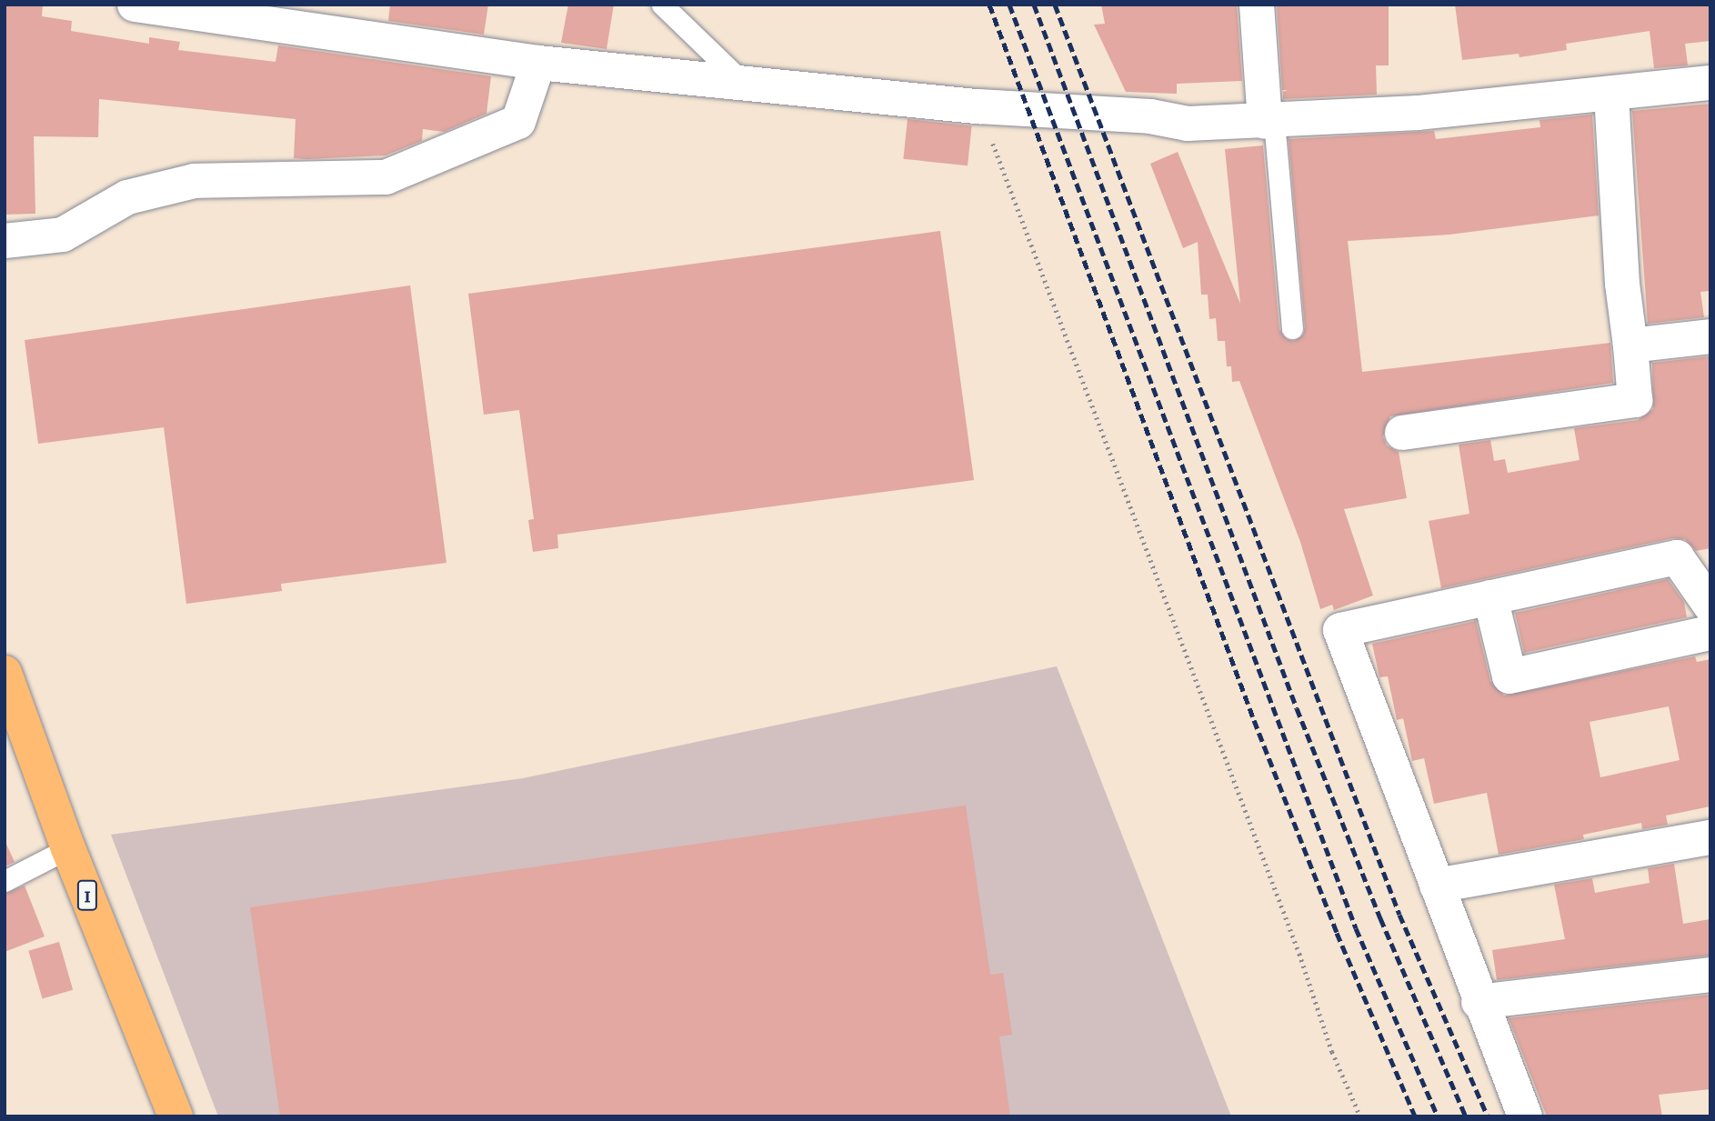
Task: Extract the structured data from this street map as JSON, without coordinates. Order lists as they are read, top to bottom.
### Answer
{
  "streets": {
    "highway": ["1"]
  }
}
